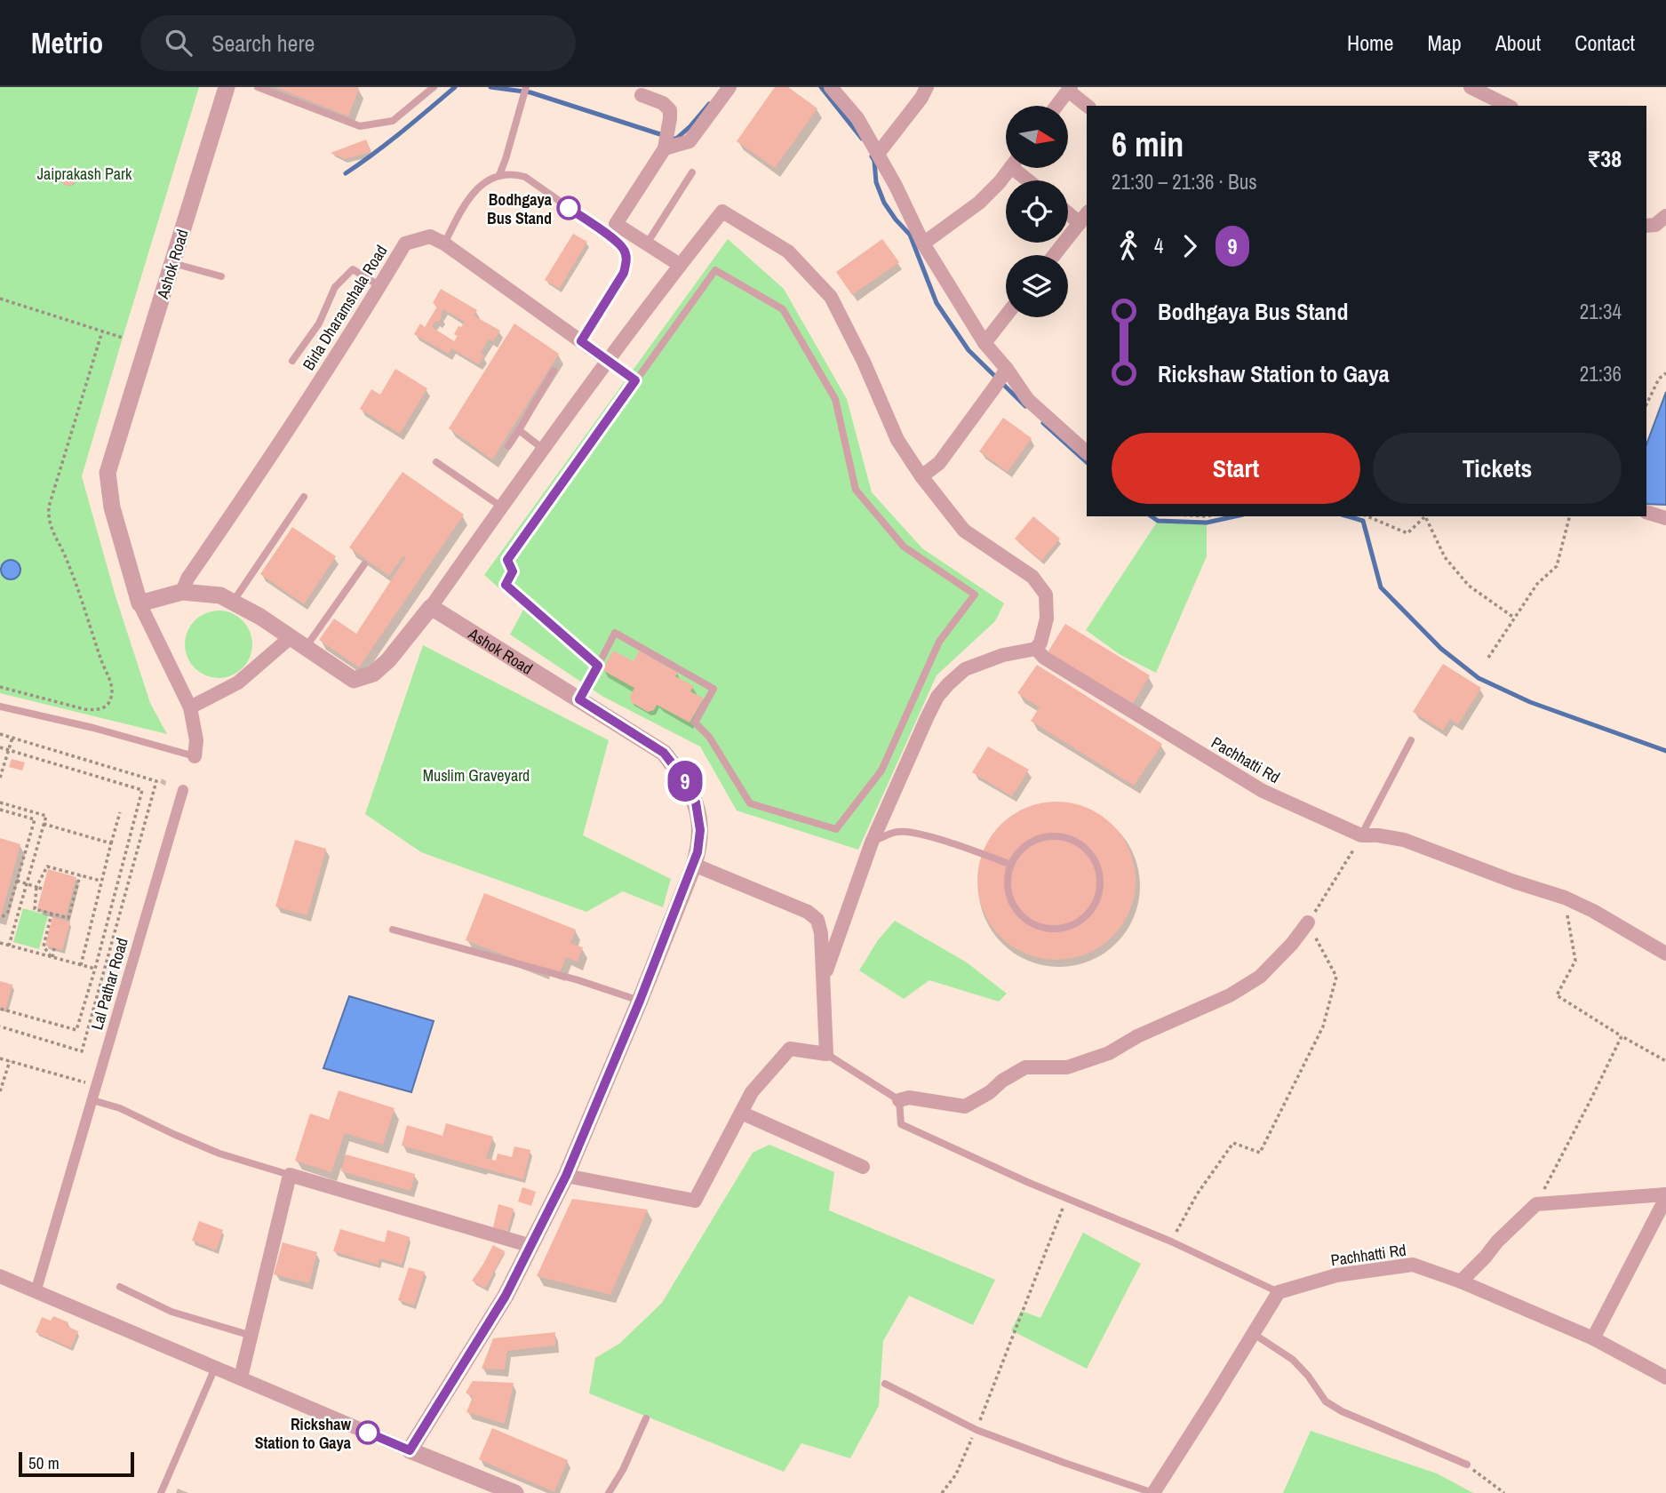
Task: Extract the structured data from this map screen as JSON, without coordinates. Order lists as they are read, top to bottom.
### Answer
{
  "streets": {
    "street": [
      "Ashok Road",
      "Birla Dharamshala Road",
      "Pachhatti Rd",
      "Lal Pathar Road"
    ]
  },
  "parks": ["Jaiprakash Park", "Muslim Graveyard"],
  "places": ["Bodhgaya Bus Stand", "Rickshaw Station to Gaya"],
  "lines": ["bus line 9"],
  "scale_bar": "50 m",
  "north": "right",
  "page": {
    "header": "Metrio",
    "search": "Search here",
    "nav": [
      "Home",
      "Map",
      "About",
      "Contact"
    ],
    "on_map": "9",
    "heading": ["6 min", "21:30 – 21:36 · Bus", "₹38"],
    "legs": ["4", "9"],
    "list": [
      {
        "name": "Bodhgaya Bus Stand",
        "value": "21:34"
      },
      {
        "name": "Rickshaw Station to Gaya",
        "value": "21:36"
      }
    ],
    "buttons": ["Start", "Tickets"],
    "scale": "50 m"
  }
}
